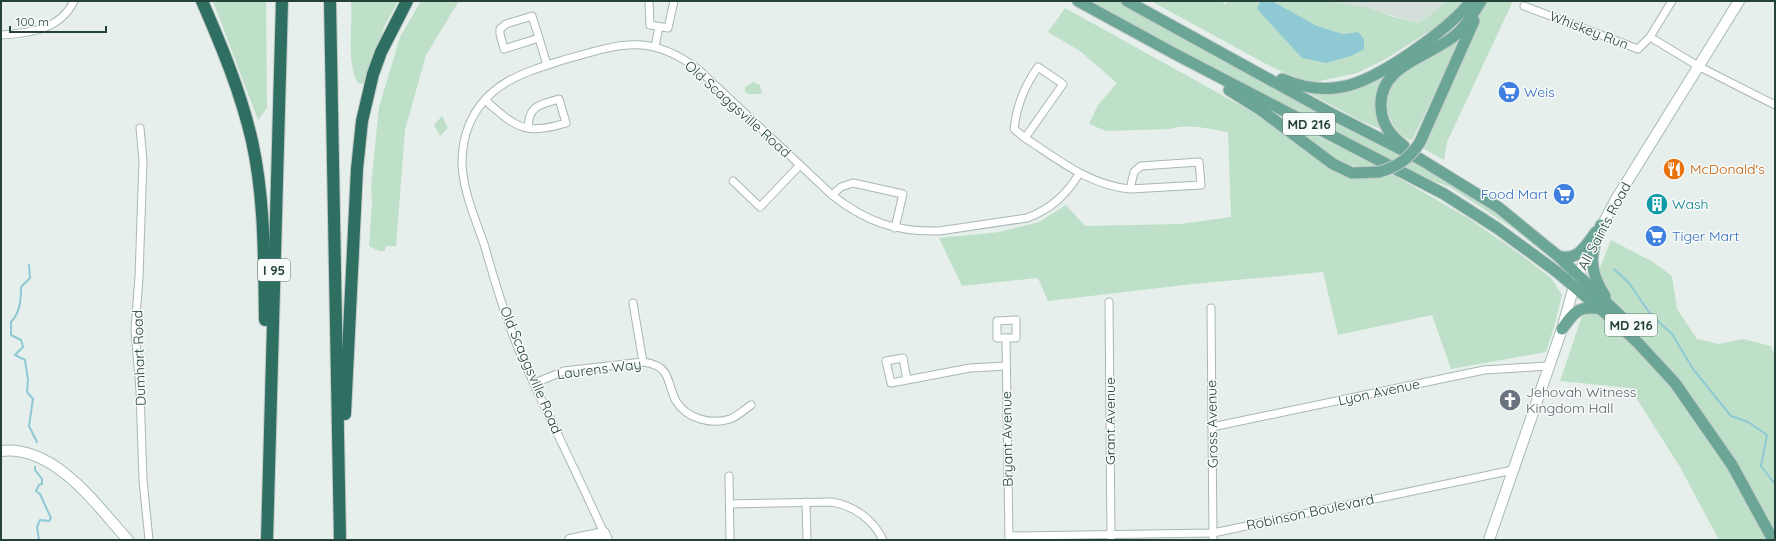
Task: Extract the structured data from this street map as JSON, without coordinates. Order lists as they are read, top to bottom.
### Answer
{
  "streets": {
    "highway": ["I 95"],
    "main road": ["MD 216"],
    "street": [
      "Whiskey Run",
      "Old Scaggsville Road",
      "All Saints Road",
      "Dumhart Road",
      "Laurens Way",
      "Lyon Avenue",
      "Grant Avenue",
      "Gross Avenue",
      "Bryant Avenue",
      "Robinson Boulevard"
    ]
  },
  "crossings": [
    ["Whiskey Run", "All Saints Road"],
    ["Old Scaggsville Road", "Laurens Way"],
    ["MD 216", "All Saints Road"],
    ["All Saints Road", "Lyon Avenue"],
    ["All Saints Road", "Robinson Boulevard"],
    ["Lyon Avenue", "Gross Avenue"],
    ["Grant Avenue", "Robinson Boulevard"],
    ["Gross Avenue", "Robinson Boulevard"],
    ["Bryant Avenue", "Robinson Boulevard"]
  ],
  "places": {
    "supermarket": ["Weis", "Food Mart", "Tiger Mart"],
    "restaurant": ["McDonald's"],
    "building": ["Wash"],
    "church": ["Jehovah Witness Kingdom Hall"]
  },
  "scale_bar": "100 m"
}
